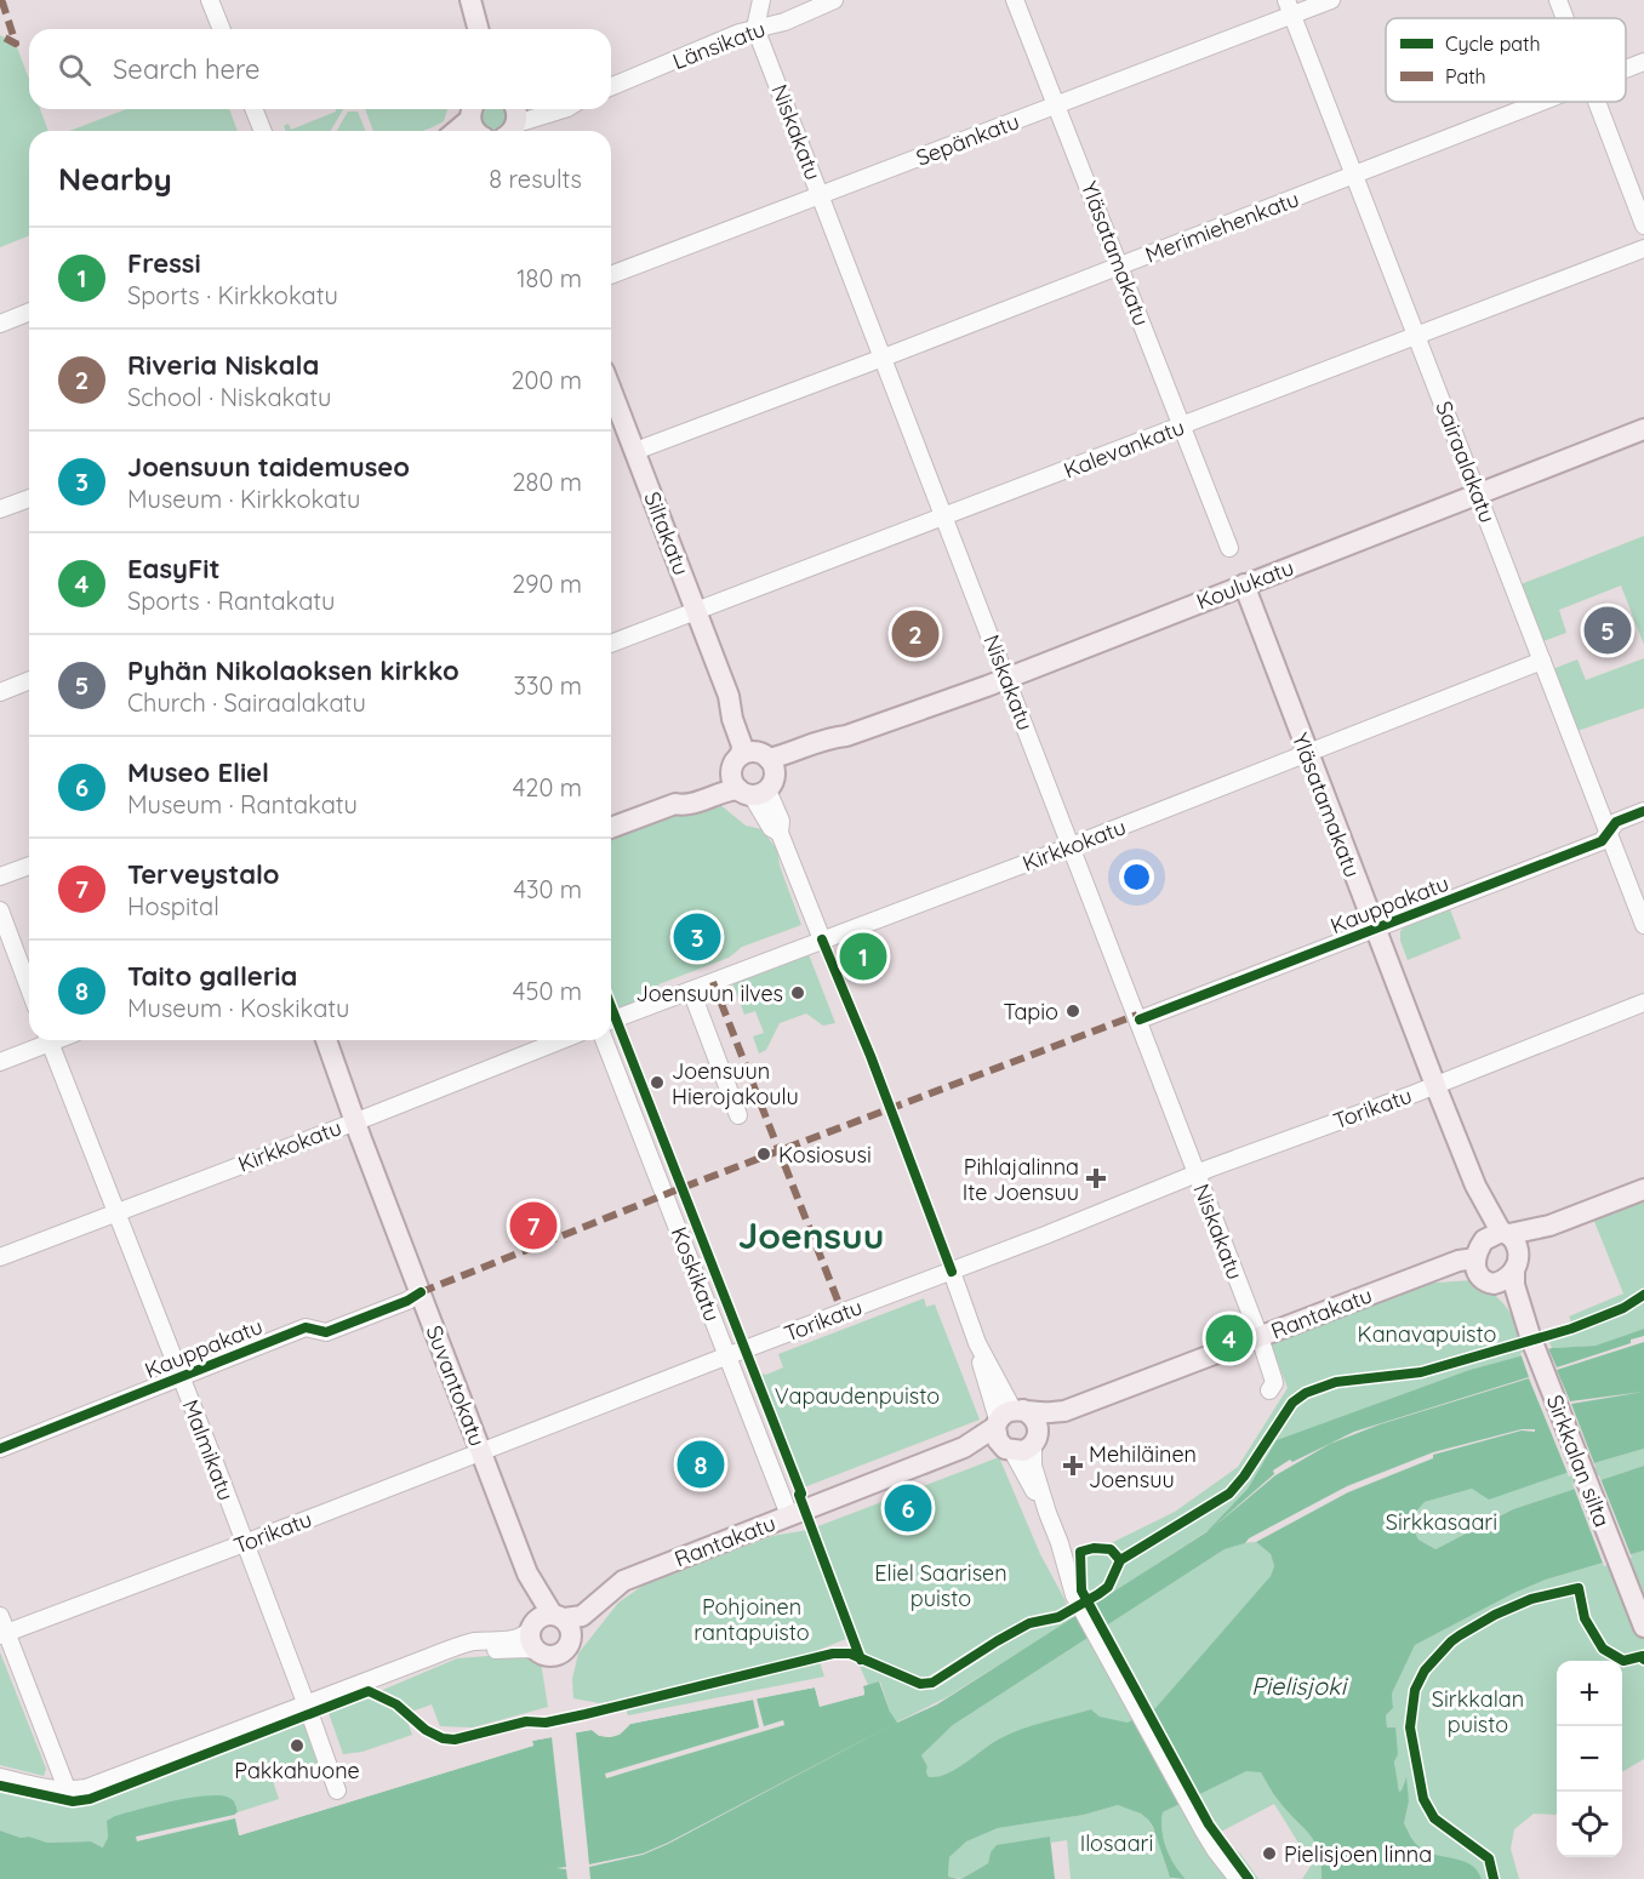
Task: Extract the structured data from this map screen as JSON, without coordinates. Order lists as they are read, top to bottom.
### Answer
{
  "streets": {
    "main road": [
      "Yläsatamakatu",
      "Siltakatu",
      "Koulukatu",
      "Rantakatu",
      "Suvantokatu",
      "Sirkkalan silta"
    ],
    "street": [
      "Länsikatu",
      "Niskakatu",
      "Sepänkatu",
      "Merimiehenkatu",
      "Kalevankatu",
      "Sairaalakatu",
      "Kirkkokatu",
      "Kauppakatu",
      "Torikatu",
      "Koskikatu",
      "Malmikatu"
    ]
  },
  "crossings": [
    ["Länsikatu", "Niskakatu"],
    ["Niskakatu", "Sepänkatu"],
    ["Niskakatu", "Merimiehenkatu"],
    ["Niskakatu", "Kalevankatu"],
    ["Niskakatu", "Koulukatu"],
    ["Niskakatu", "Kirkkokatu"],
    ["Niskakatu", "Kauppakatu"],
    ["Niskakatu", "Torikatu"],
    ["Niskakatu", "Rantakatu"],
    ["Sepänkatu", "Yläsatamakatu"],
    ["Sepänkatu", "Sairaalakatu"],
    ["Merimiehenkatu", "Yläsatamakatu"],
    ["Merimiehenkatu", "Sairaalakatu"],
    ["Merimiehenkatu", "Siltakatu"],
    ["Yläsatamakatu", "Kalevankatu"],
    ["Yläsatamakatu", "Koulukatu"],
    ["Yläsatamakatu", "Kirkkokatu"],
    ["Yläsatamakatu", "Kauppakatu"],
    ["Yläsatamakatu", "Torikatu"],
    ["Yläsatamakatu", "Rantakatu"],
    ["Kalevankatu", "Sairaalakatu"],
    ["Kalevankatu", "Siltakatu"],
    ["Sairaalakatu", "Koulukatu"],
    ["Sairaalakatu", "Kirkkokatu"],
    ["Sairaalakatu", "Kauppakatu"],
    ["Siltakatu", "Koulukatu"],
    ["Siltakatu", "Kirkkokatu"],
    ["Kirkkokatu", "Suvantokatu"],
    ["Kirkkokatu", "Malmikatu"],
    ["Kauppakatu", "Suvantokatu"],
    ["Kauppakatu", "Malmikatu"],
    ["Torikatu", "Koskikatu"],
    ["Torikatu", "Suvantokatu"],
    ["Torikatu", "Malmikatu"],
    ["Koskikatu", "Rantakatu"],
    ["Rantakatu", "Suvantokatu"],
    ["Rantakatu", "Malmikatu"]
  ],
  "districts": ["Joensuu"],
  "water": ["Pielisjoki"],
  "parks": [
    "Kanavapuisto",
    "Vapaudenpuisto",
    "Sirkkasaari",
    "Eliel Saarisen puisto",
    "Pohjoinen rantapuisto",
    "Sirkkalan puisto",
    "Ilosaari"
  ],
  "places": {
    "other": [
      "Joensuun ilves",
      "Tapio",
      "Joensuun Hierojakoulu",
      "Kosiosusi",
      "Pakkahuone",
      "Pielisjoen linna"
    ],
    "health": ["Pihlajalinna Ite Joensuu", "Mehiläinen Joensuu"]
  },
  "legend": ["Cycle path", "Path"],
  "page": {
    "search": "Search here",
    "heading": ["Nearby", "8 results"],
    "list": [
      {
        "mark": "1",
        "name": "Fressi",
        "note": "Sports · Kirkkokatu",
        "value": "180 m"
      },
      {
        "mark": "2",
        "name": "Riveria Niskala",
        "note": "School · Niskakatu",
        "value": "200 m"
      },
      {
        "mark": "3",
        "name": "Joensuun taidemuseo",
        "note": "Museum · Kirkkokatu",
        "value": "280 m"
      },
      {
        "mark": "4",
        "name": "EasyFit",
        "note": "Sports · Rantakatu",
        "value": "290 m"
      },
      {
        "mark": "5",
        "name": "Pyhän Nikolaoksen kirkko",
        "note": "Church · Sairaalakatu",
        "value": "330 m"
      },
      {
        "mark": "6",
        "name": "Museo Eliel",
        "note": "Museum · Rantakatu",
        "value": "420 m"
      },
      {
        "mark": "7",
        "name": "Terveystalo",
        "note": "Hospital",
        "value": "430 m"
      },
      {
        "mark": "8",
        "name": "Taito galleria",
        "note": "Museum · Koskikatu",
        "value": "450 m"
      }
    ],
    "pins": [
      "5",
      "2",
      "3",
      "1",
      "7",
      "4",
      "8",
      "6"
    ],
    "map_buttons": ["+", "−"]
  }
}
